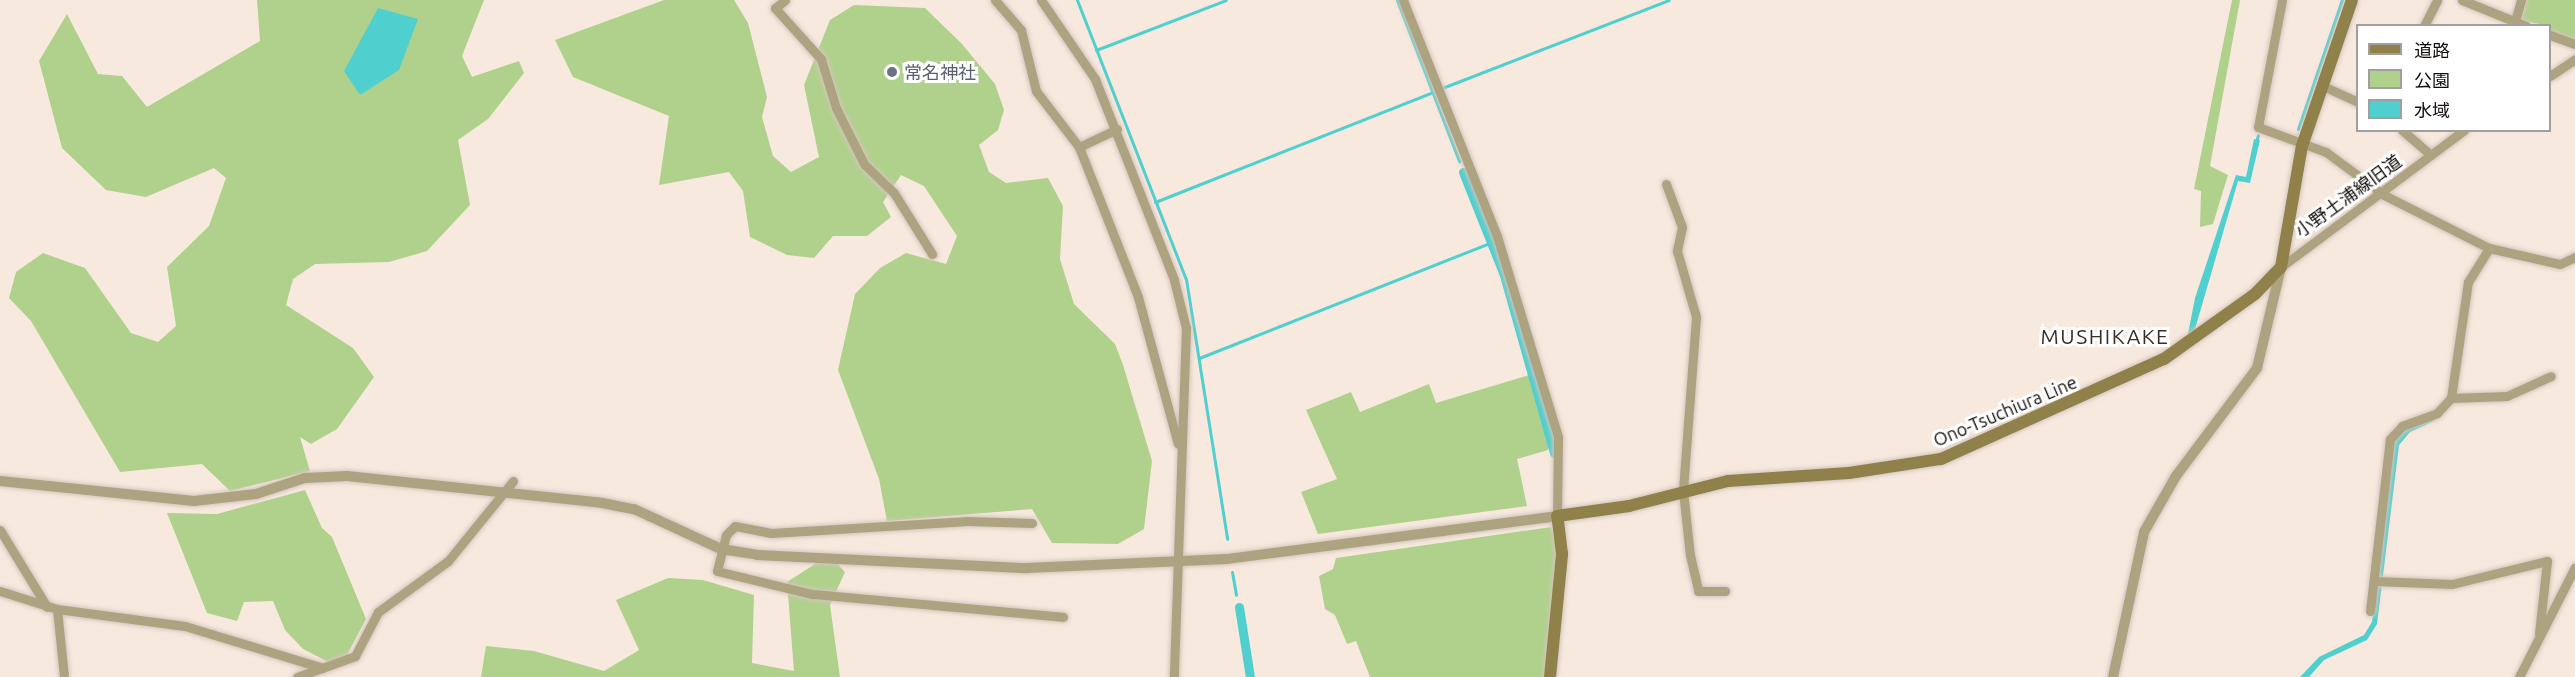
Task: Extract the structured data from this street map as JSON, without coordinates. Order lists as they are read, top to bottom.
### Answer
{
  "streets": {
    "main road": ["Ono-Tsuchiura Line"],
    "street": ["小野土浦線旧道"]
  },
  "crossings": [
    ["小野土浦線旧道", "Ono-Tsuchiura Line"]
  ],
  "districts": ["MUSHIKAKE"],
  "places": ["常名神社"],
  "legend": ["道路", "公園", "水域"]
}
